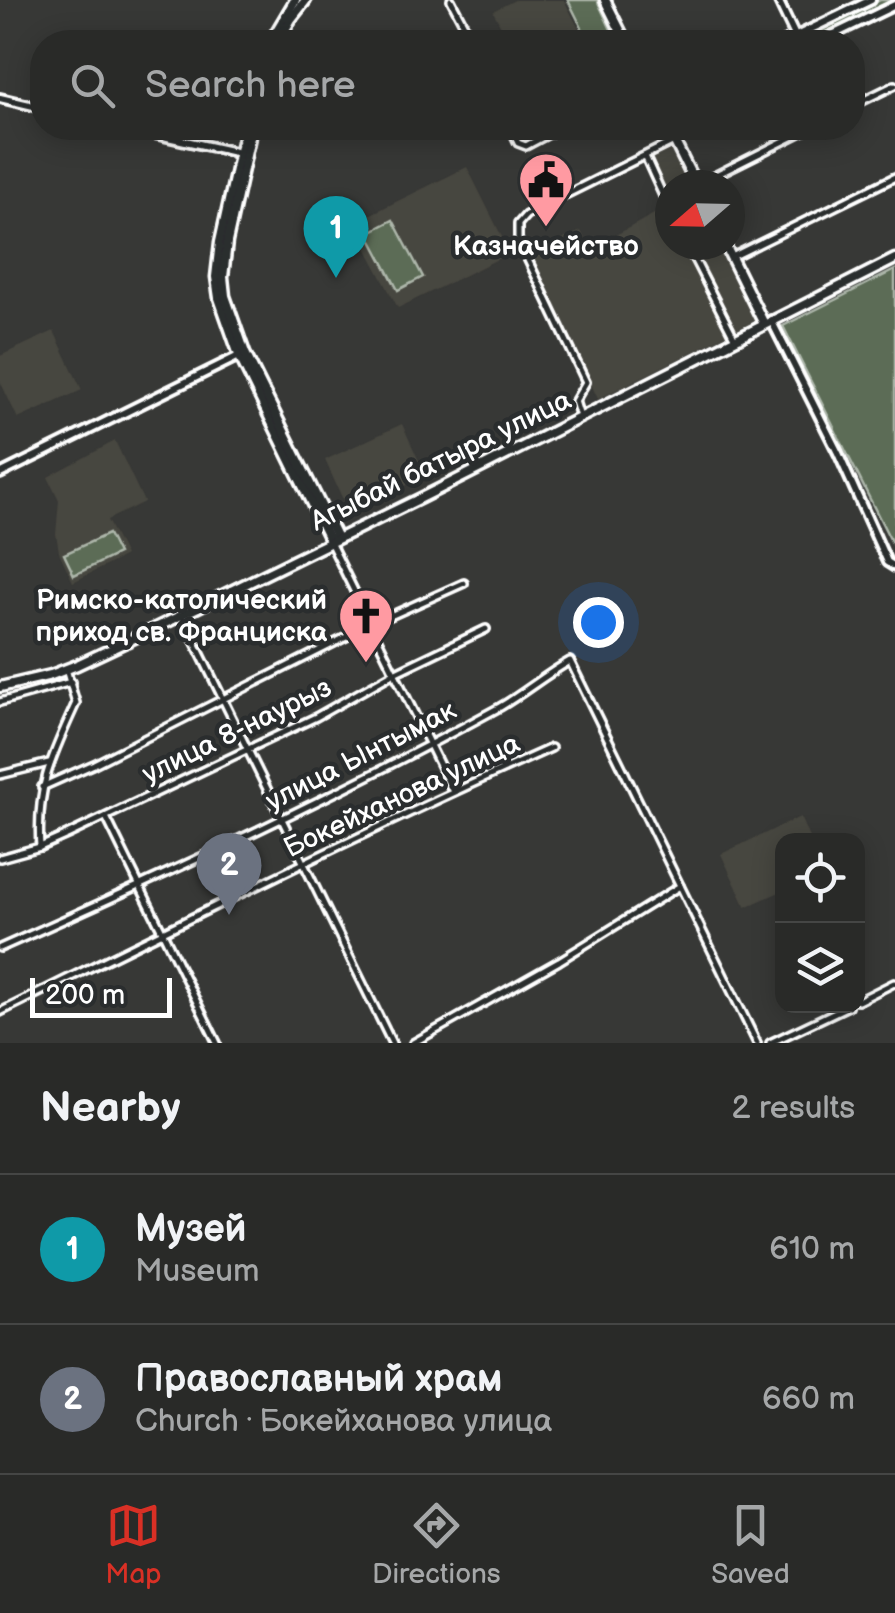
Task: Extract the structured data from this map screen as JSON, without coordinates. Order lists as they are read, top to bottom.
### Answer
{
  "streets": {
    "main road": ["Агыбай батыра улица"],
    "street": ["улица 8-наурыз", "улица Ынтымак", "Бокейханова улица"]
  },
  "places": {
    "public building": ["Казначейство"],
    "church": ["Римско-католический приход св. Франциска"]
  },
  "scale_bar": "200 m",
  "north": "left",
  "page": {
    "search": "Search here",
    "pins": ["1", "2"],
    "scale": "200 m",
    "heading": ["Nearby", "2 results"],
    "list": [
      {
        "mark": "1",
        "name": "Музей",
        "note": "Museum",
        "value": "610 m"
      },
      {
        "mark": "2",
        "name": "Православный храм",
        "note": "Church · Бокейханова улица",
        "value": "660 m"
      }
    ],
    "nav": ["Map", "Directions", "Saved"]
  }
}
